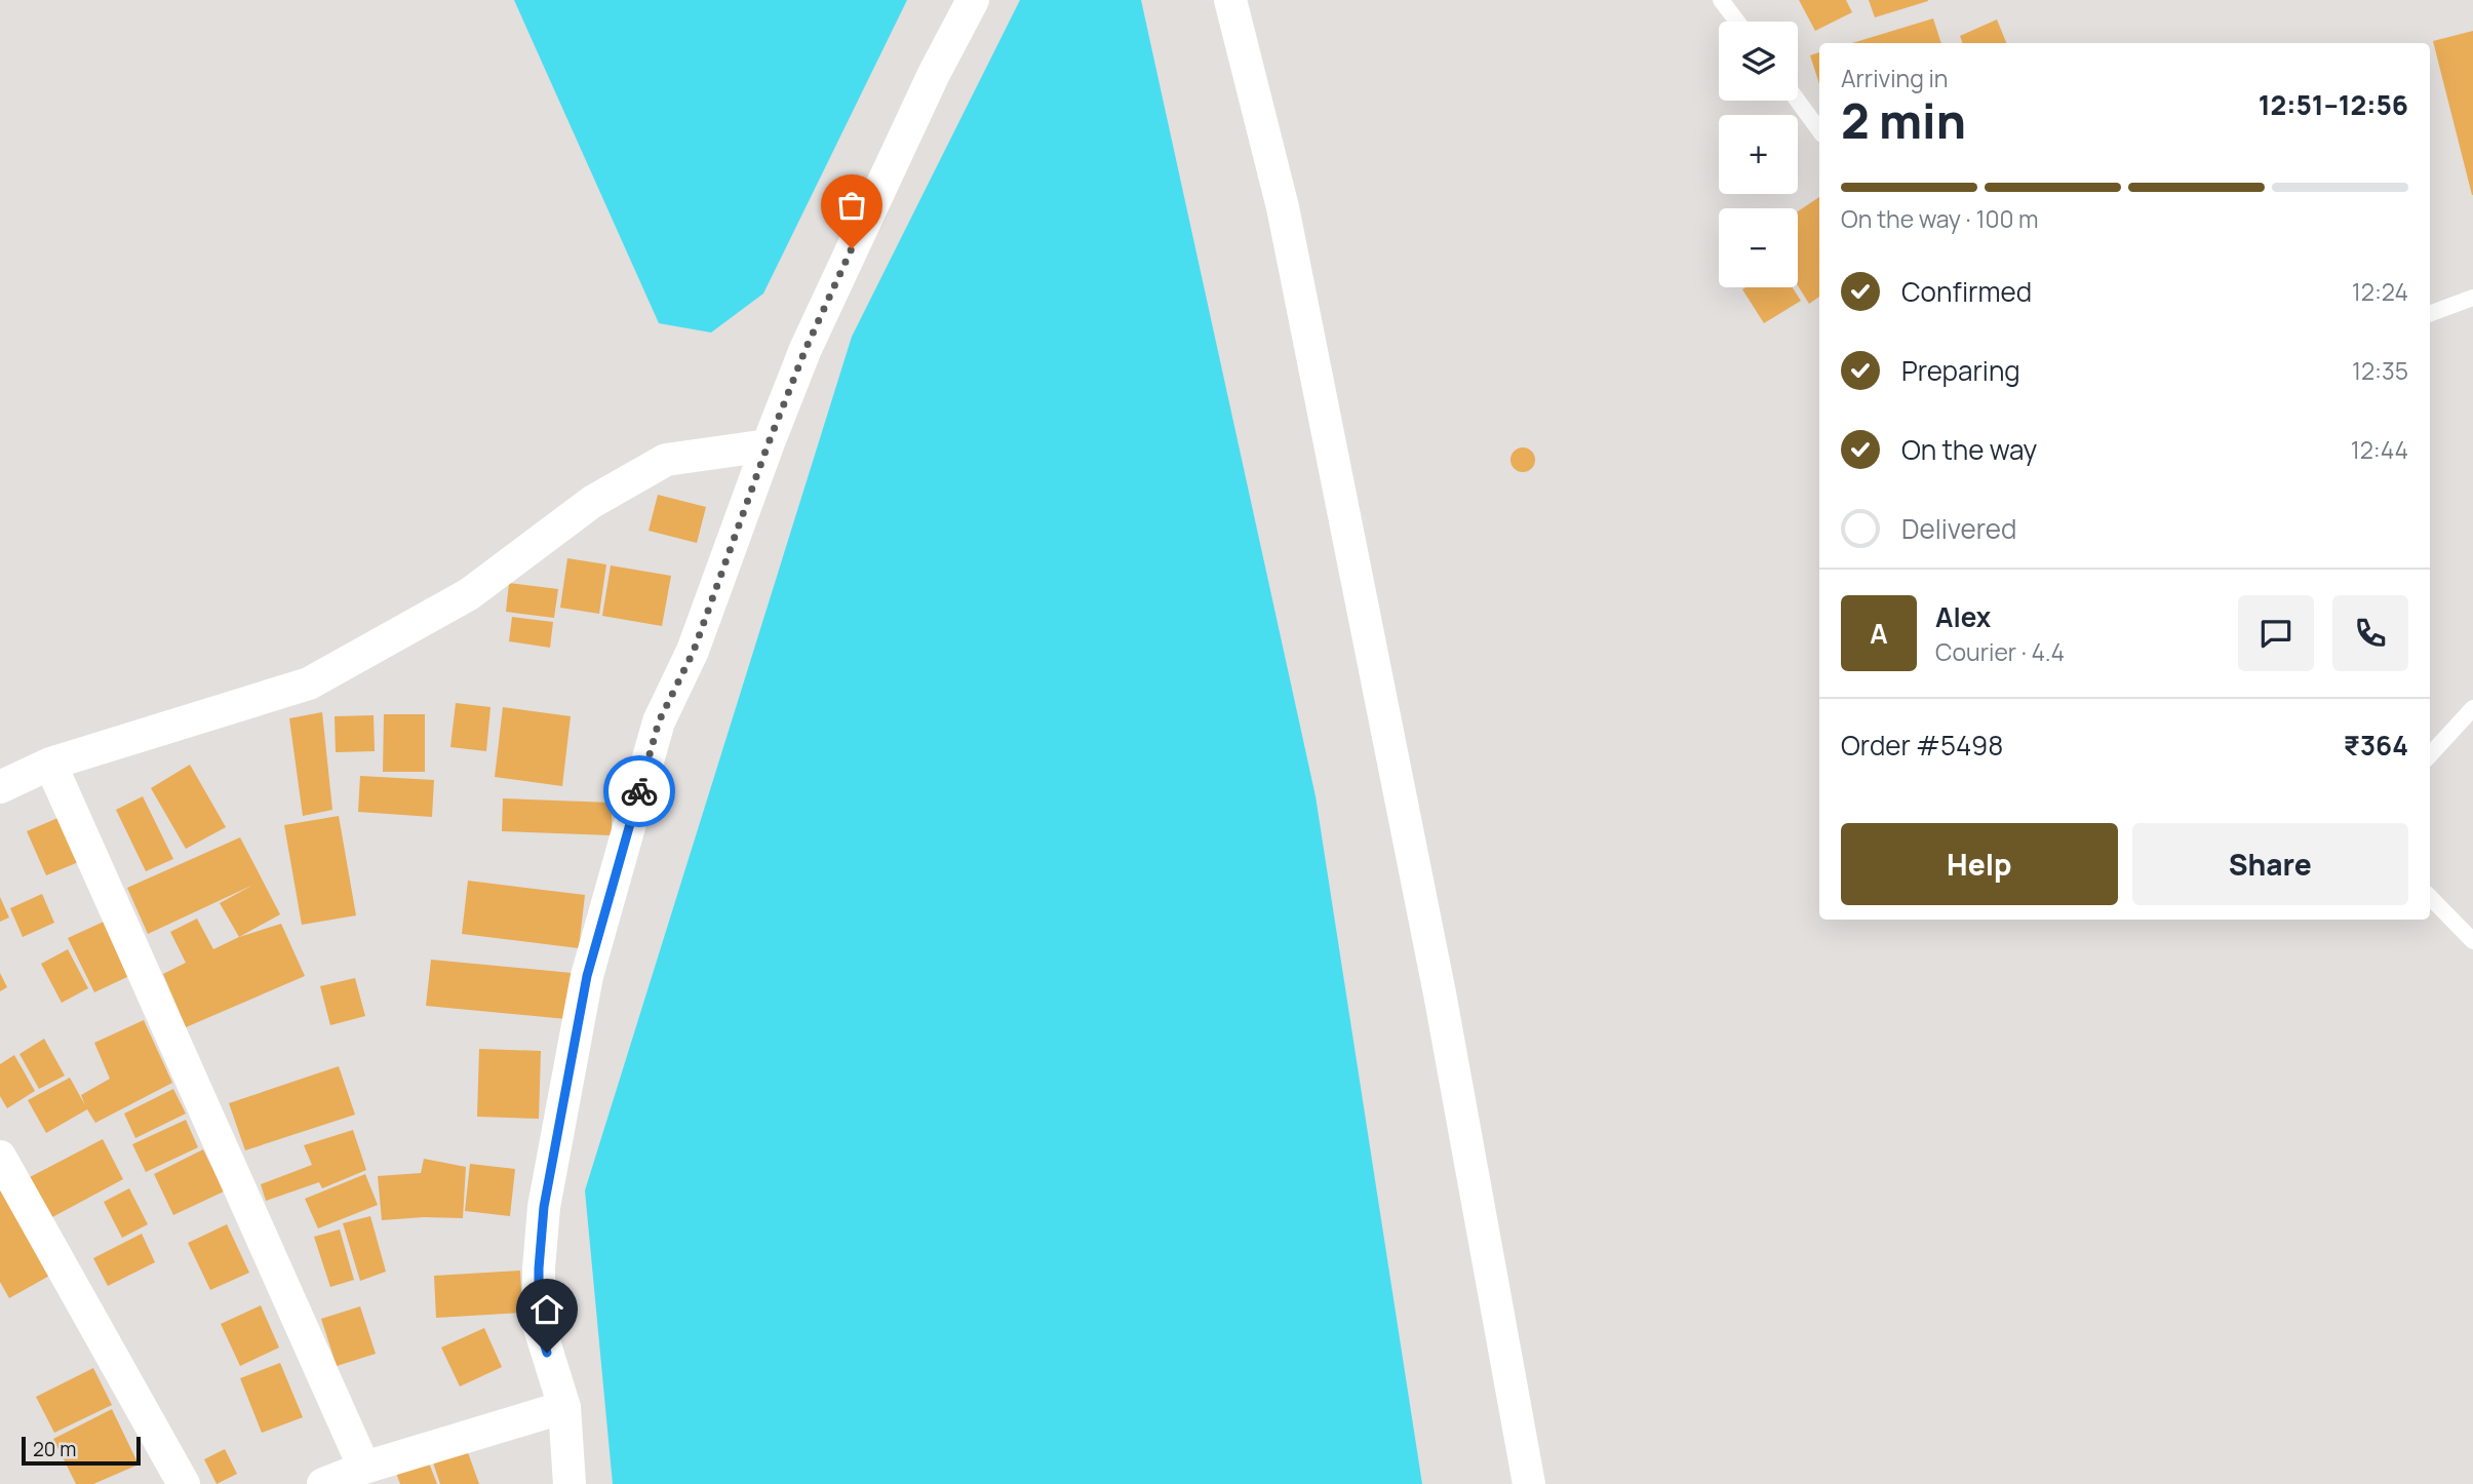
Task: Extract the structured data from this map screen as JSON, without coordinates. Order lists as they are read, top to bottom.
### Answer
{
  "scale_bar": "20 m",
  "page": {
    "map_buttons": ["+", "−"],
    "heading": ["2 min", "Arriving in", "12:51–12:56"],
    "panel": [
      "Alex",
      "Courier · 4.4",
      "Order #5498",
      "₹364"
    ],
    "bar": "On the way · 100 m",
    "list": [
      ["Confirmed", "12:24"],
      ["Preparing", "12:35"],
      ["On the way", "12:44"],
      "Delivered"
    ],
    "round": "A",
    "buttons": ["Help", "Share"],
    "scale": "20 m"
  }
}
